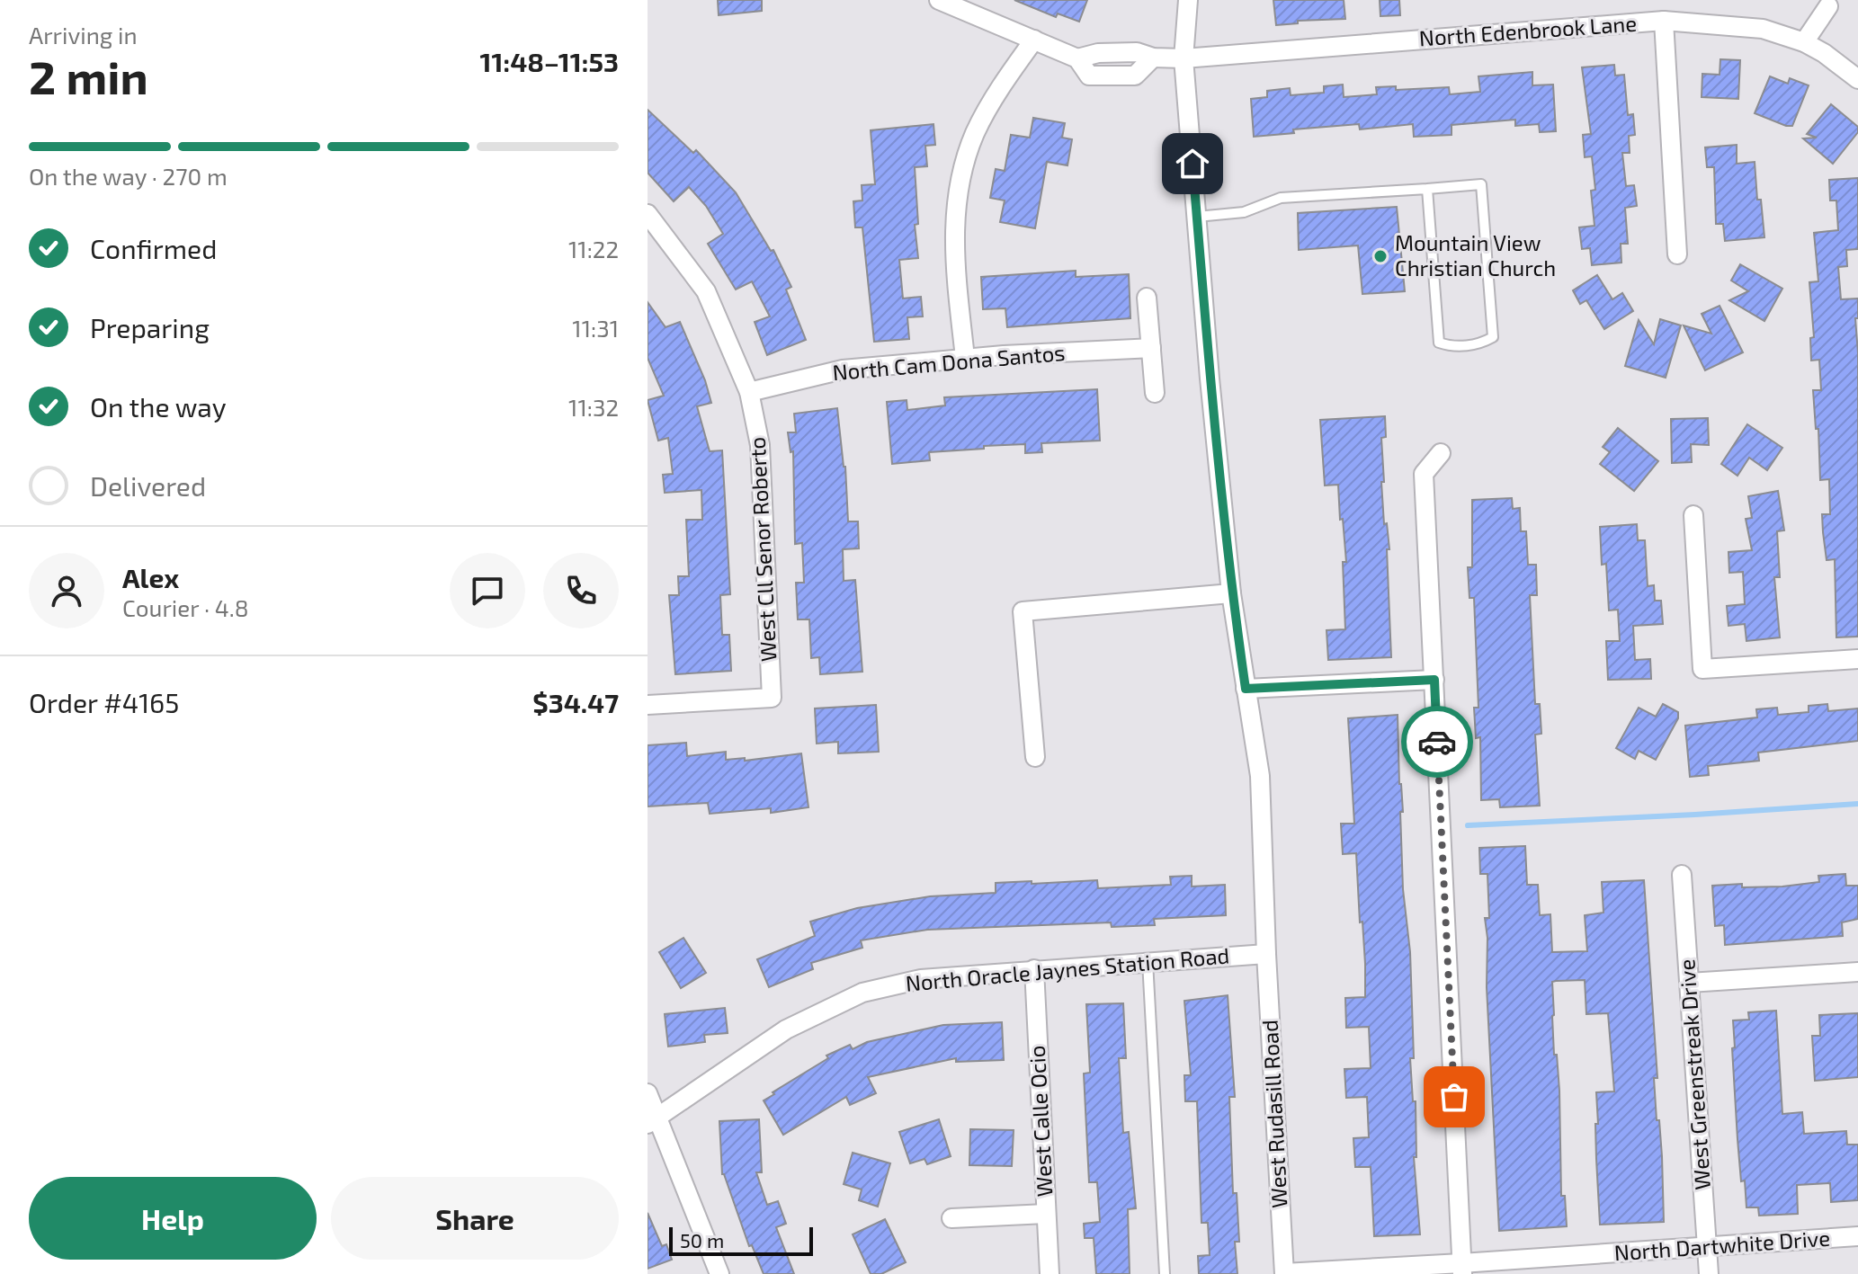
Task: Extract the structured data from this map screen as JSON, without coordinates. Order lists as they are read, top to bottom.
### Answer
{
  "streets": {
    "street": [
      "North Edenbrook Lane",
      "North Cam Dona Santos",
      "West Cll Senor Roberto",
      "North Oracle Jaynes Station Road",
      "West Greenstreak Drive",
      "West Rudasill Road",
      "West Calle Ocio",
      "North Dartwhite Drive"
    ]
  },
  "crossings": [
    ["North Edenbrook Lane", "West Rudasill Road"],
    ["North Cam Dona Santos", "West Cll Senor Roberto"],
    ["North Oracle Jaynes Station Road", "West Rudasill Road"],
    ["North Oracle Jaynes Station Road", "West Calle Ocio"],
    ["West Greenstreak Drive", "North Dartwhite Drive"],
    ["West Rudasill Road", "North Dartwhite Drive"]
  ],
  "places": ["Mountain View Christian Church"],
  "scale_bar": "50 m",
  "page": {
    "heading": ["2 min", "Arriving in", "11:48–11:53"],
    "panel": [
      "Alex",
      "Courier · 4.8",
      "Order #4165",
      "$34.47"
    ],
    "bar": "On the way · 270 m",
    "list": [
      ["Confirmed", "11:22"],
      ["Preparing", "11:31"],
      ["On the way", "11:32"],
      "Delivered"
    ],
    "buttons": ["Help", "Share"],
    "scale": "50 m"
  }
}
